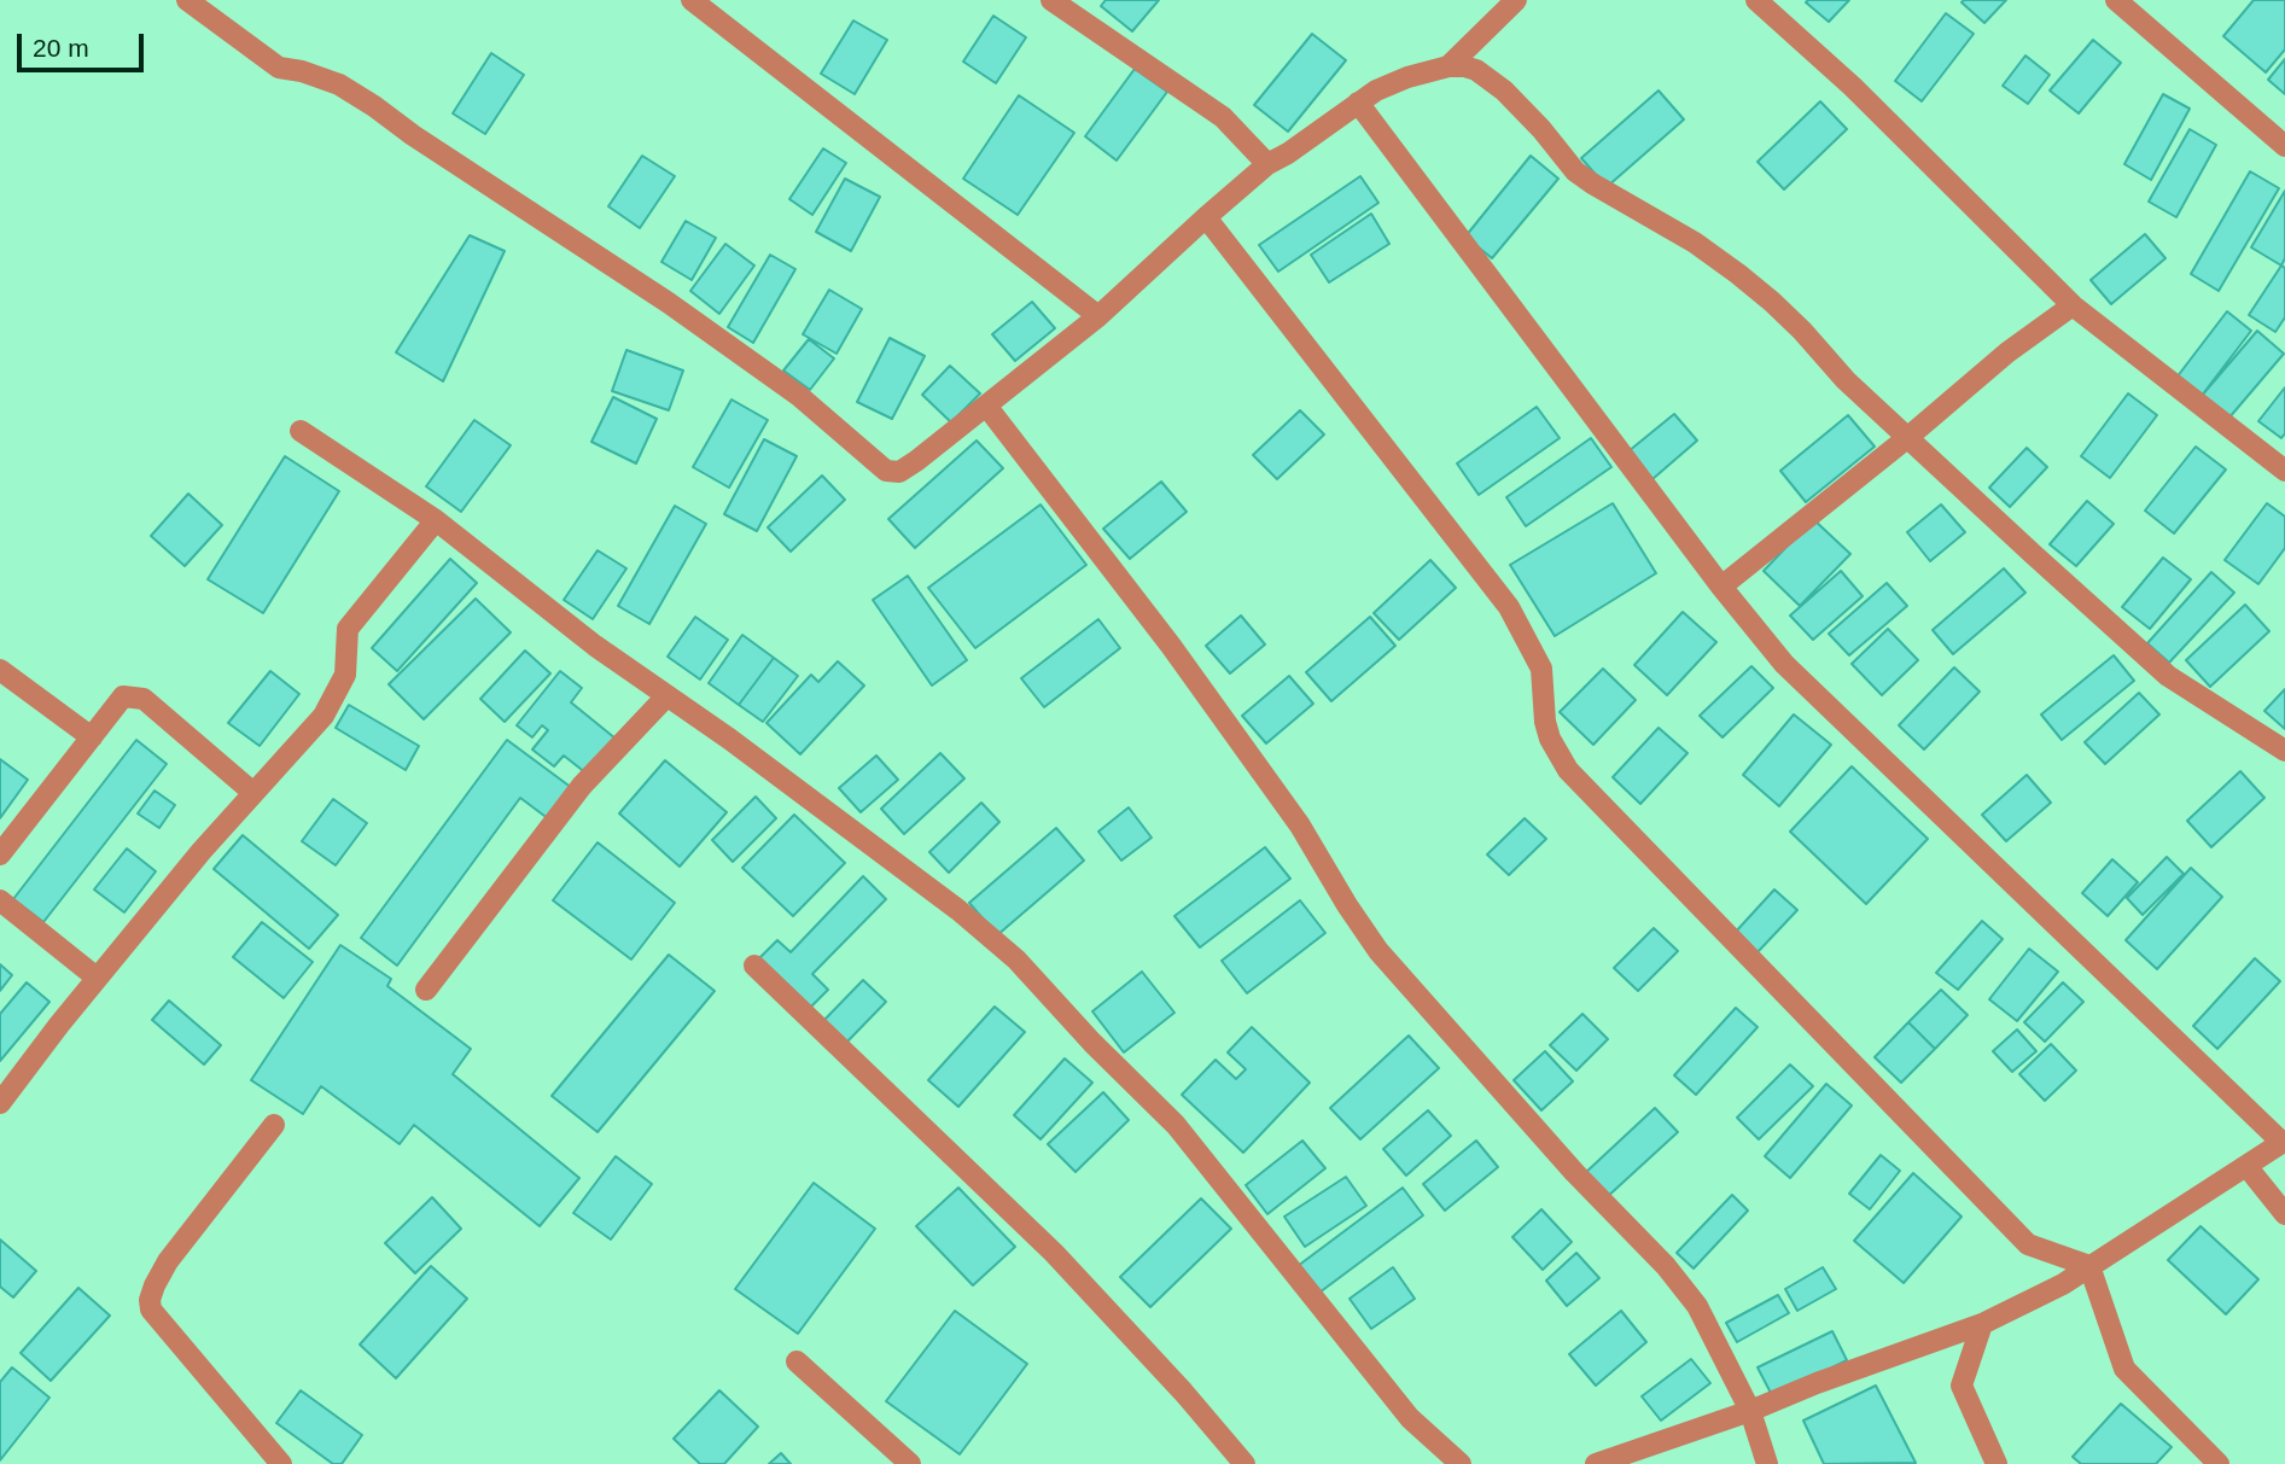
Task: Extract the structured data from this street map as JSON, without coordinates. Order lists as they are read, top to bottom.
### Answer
{
  "scale_bar": "20 m"
}
